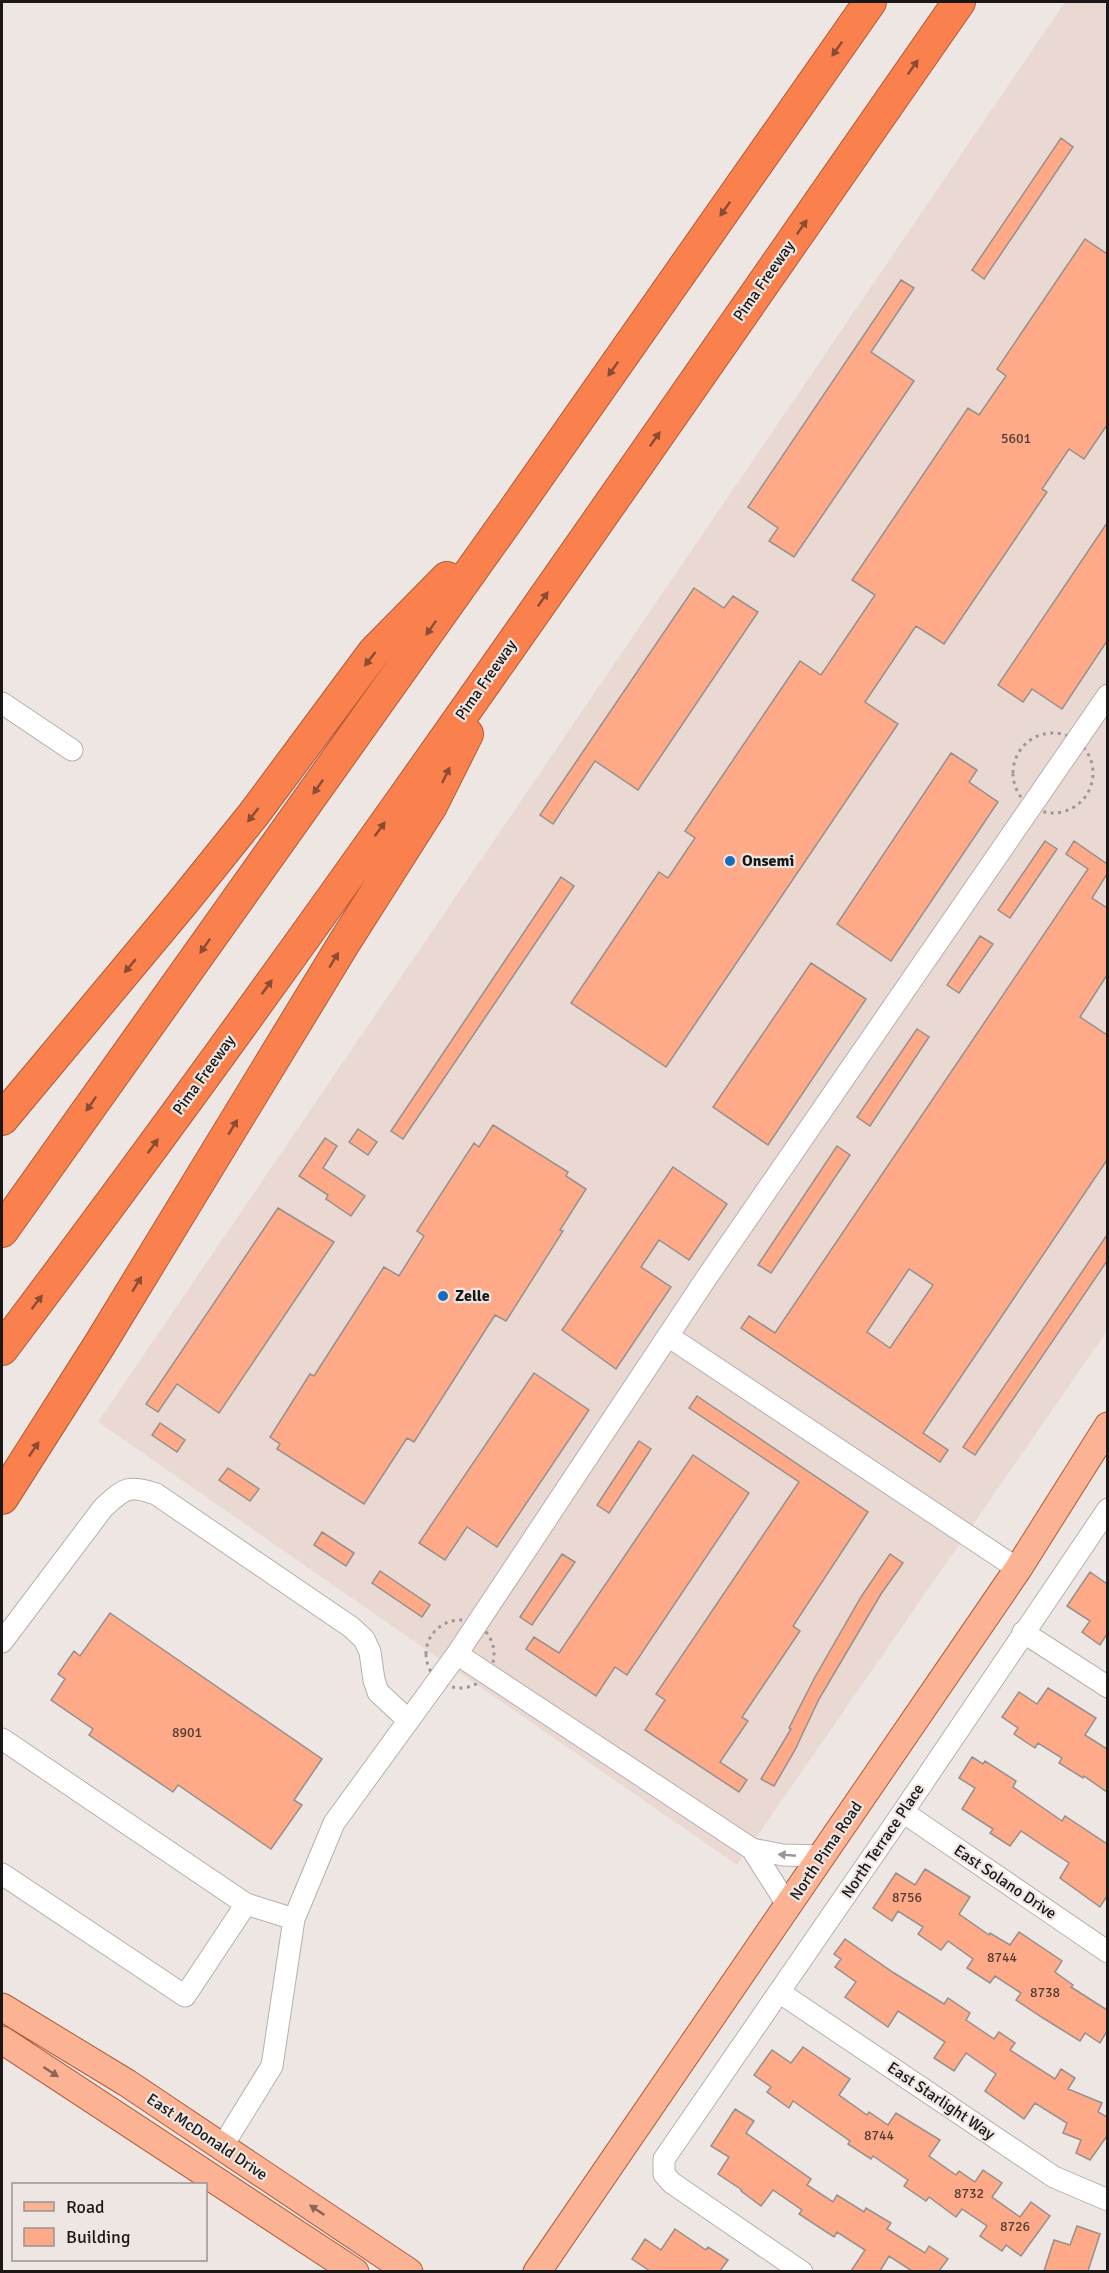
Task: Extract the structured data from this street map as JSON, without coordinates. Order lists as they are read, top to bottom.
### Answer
{
  "streets": {
    "highway": ["Pima Freeway"],
    "main road": ["North Pima Road", "East McDonald Drive"],
    "street": ["North Terrace Place", "East Solano Drive", "East Starlight Way"]
  },
  "crossings": [
    ["North Terrace Place", "East Solano Drive"],
    ["North Terrace Place", "East Starlight Way"]
  ],
  "places": ["Onsemi", "Zelle"],
  "house_numbers": [
    "5601",
    "8901",
    "8756",
    "8744",
    "8738",
    "8744",
    "8732",
    "8726"
  ],
  "legend": ["Road", "Building"]
}
